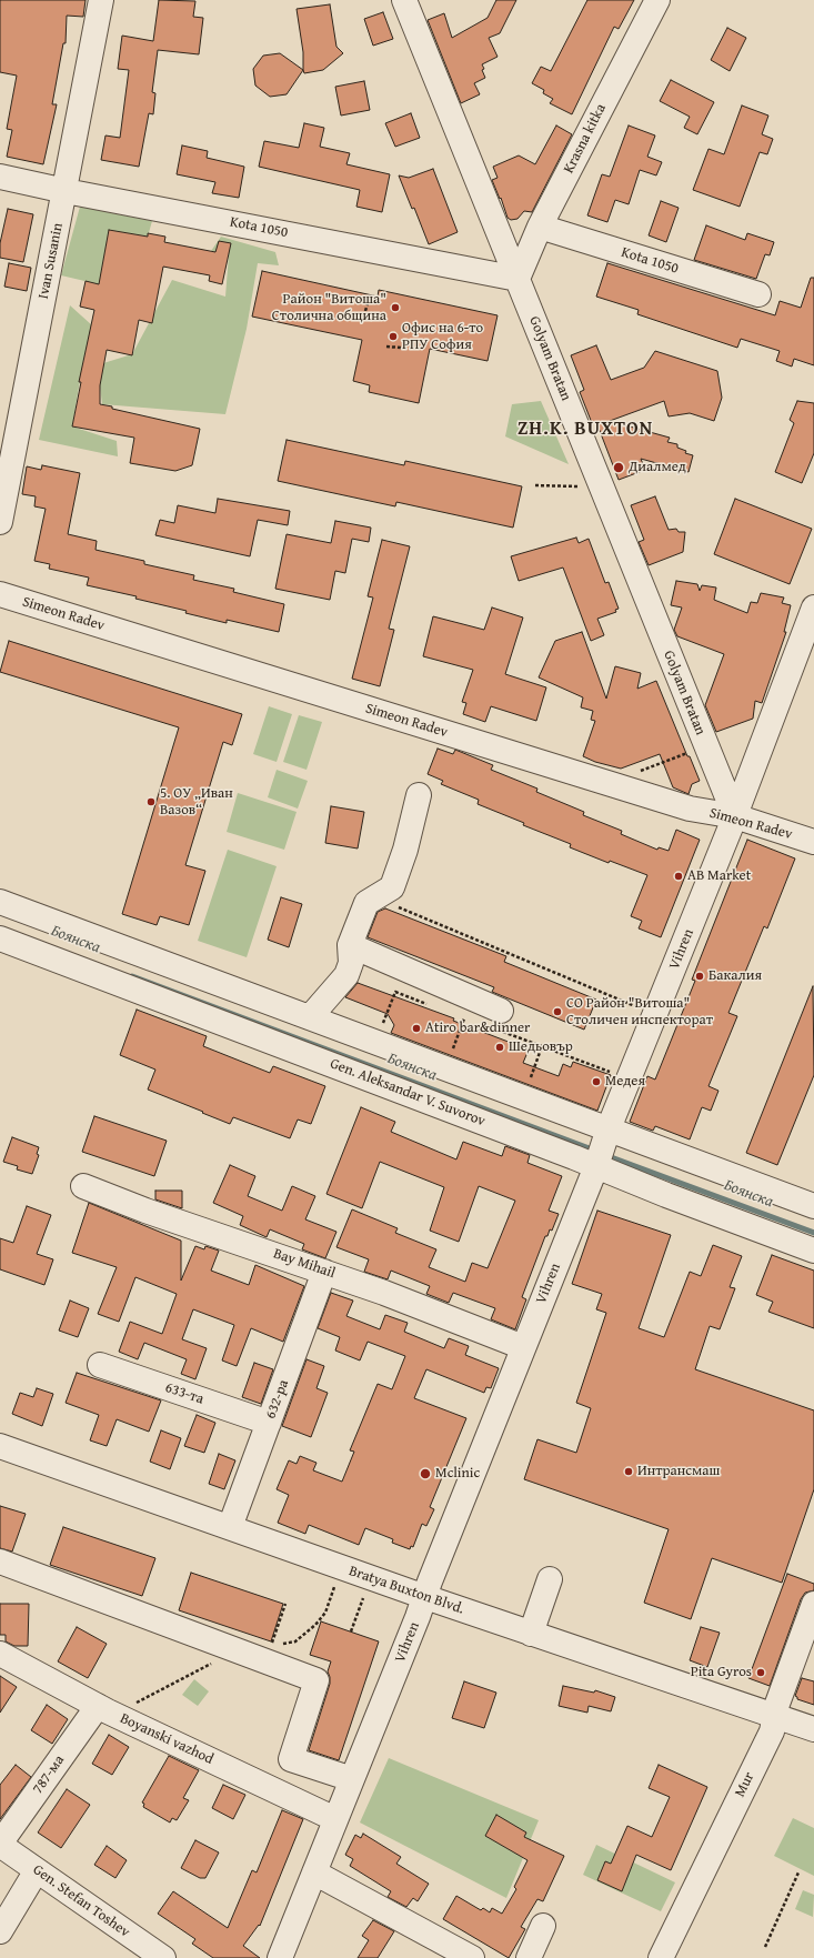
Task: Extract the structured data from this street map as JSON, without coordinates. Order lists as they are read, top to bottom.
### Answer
{
  "streets": {
    "street": [
      "Krasna kitka",
      "Kota 1050",
      "Ivan Susanin",
      "Golyam Bratan",
      "Simeon Radev",
      "Vihren",
      "Gen. Aleksandar V. Suvorov",
      "Bay Mihail",
      "633-та",
      "632-ра",
      "Bratya Buxton Blvd.",
      "Boyanski vazhod",
      "787-ма",
      "Mur",
      "Gen. Stefan Toshev"
    ]
  },
  "crossings": [
    ["Krasna kitka", "Kota 1050"],
    ["Krasna kitka", "Golyam Bratan"],
    ["Kota 1050", "Ivan Susanin"],
    ["Kota 1050", "Golyam Bratan"],
    ["Golyam Bratan", "Simeon Radev"],
    ["Golyam Bratan", "Vihren"],
    ["Simeon Radev", "Vihren"],
    ["Vihren", "Gen. Aleksandar V. Suvorov"],
    ["Vihren", "Bay Mihail"],
    ["Vihren", "Bratya Buxton Blvd."],
    ["Vihren", "Boyanski vazhod"],
    ["Bay Mihail", "632-ра"],
    ["633-та", "632-ра"],
    ["632-ра", "Bratya Buxton Blvd."],
    ["Bratya Buxton Blvd.", "Mur"],
    ["Boyanski vazhod", "787-ма"],
    ["787-ма", "Gen. Stefan Toshev"]
  ],
  "districts": ["ZH.K. BUXTON"],
  "water": ["Боянска"],
  "places": [
    "Район \"Витоша\" Столична община",
    "Офис на 6-то РПУ София",
    "Диалмед",
    "5. ОУ „Иван Вазов“",
    "AB Market",
    "Бакалия",
    "СО Район \"Витоша\" Столичен инспекторат",
    "Atiro bar&dinner",
    "Шедьовър",
    "Медея",
    "Интрансмаш",
    "Mclinic",
    "Pita Gyros"
  ]
}
